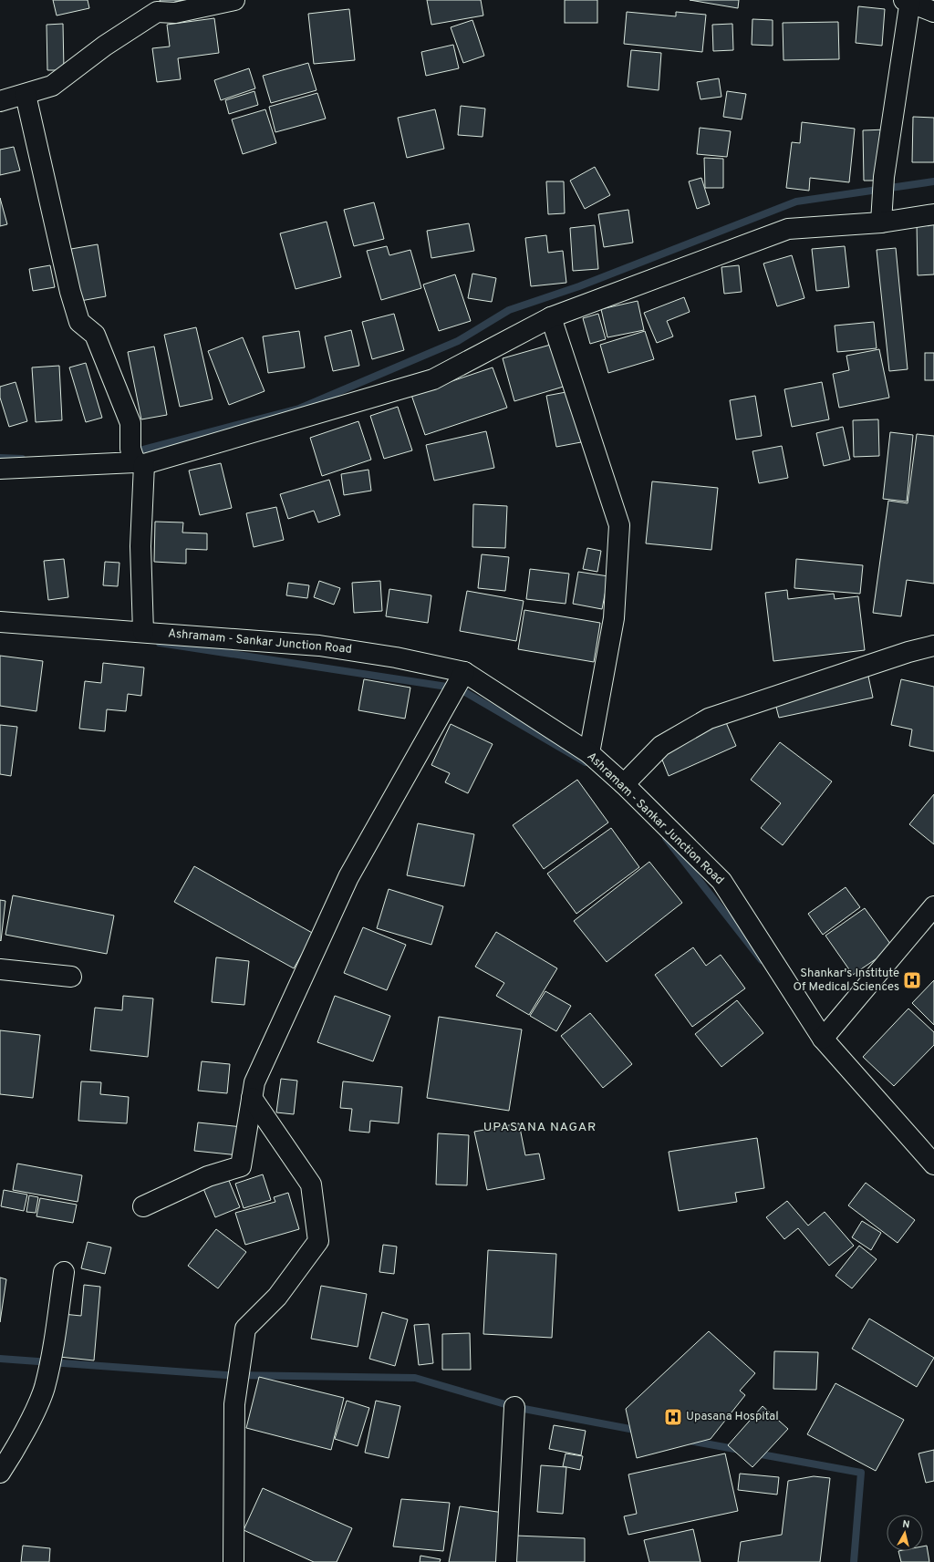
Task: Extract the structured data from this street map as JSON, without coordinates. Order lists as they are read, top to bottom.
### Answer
{
  "streets": {
    "street": ["Ashramam - Sankar Junction Road"]
  },
  "districts": ["UPASANA NAGAR"],
  "places": {
    "hospital": ["Shankar's Institute Of Medical Sciences", "Upasana Hospital"]
  },
  "north": "top"
}
